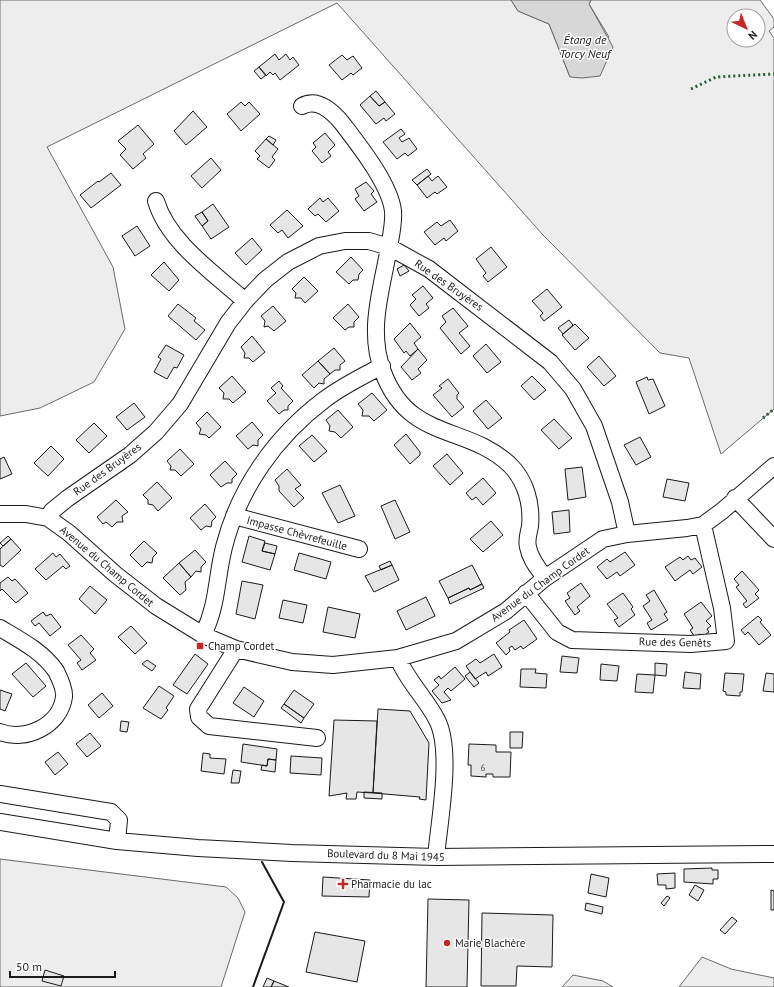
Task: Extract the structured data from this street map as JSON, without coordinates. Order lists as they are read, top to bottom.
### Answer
{
  "streets": {
    "street": [
      "Rue des Bruyères",
      "Impasse Chèvrefeuille",
      "Avenue du Champ Cordet",
      "Rue des Genêts",
      "Boulevard du 8 Mai 1945"
    ]
  },
  "crossings": [
    ["Rue des Bruyères", "Avenue du Champ Cordet"],
    ["Avenue du Champ Cordet", "Rue des Genêts"]
  ],
  "water": ["Étang de Torcy Neuf"],
  "places": {
    "transit": ["Champ Cordet"],
    "health": ["Pharmacie du lac"],
    "other": ["Marie Blachère"]
  },
  "house_numbers": ["6"],
  "scale_bar": "50 m",
  "north": "bottom right"
}
